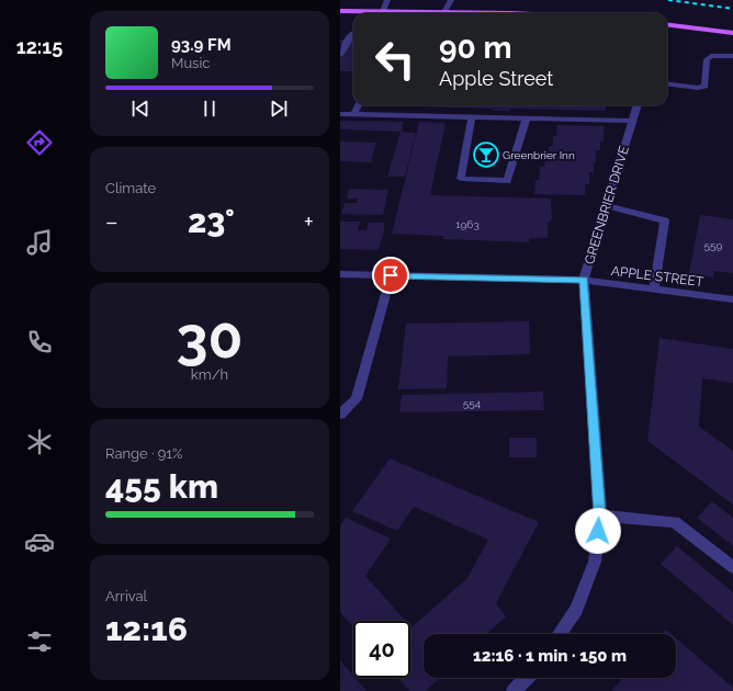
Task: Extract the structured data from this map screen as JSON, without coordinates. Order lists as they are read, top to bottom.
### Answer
{
  "streets": {
    "street": ["GREENBRIER DRIVE", "APPLE STREET"]
  },
  "crossings": [
    ["GREENBRIER DRIVE", "APPLE STREET"]
  ],
  "places": {
    "bar": ["Greenbrier Inn"]
  },
  "house_numbers": ["1963", "559", "554"],
  "page": {
    "tabs": "12:15",
    "turn": ["90 m", "Apple Street"],
    "song": ["93.9 FM", "Music"],
    "tile": [
      "Climate",
      ["30", "km/h"],
      ["Range · 91%", "455 km"],
      ["Arrival", "12:16"]
    ],
    "heat": ["−", "23°", "+"],
    "limit": "40",
    "trip": "12:16 · 1 min · 150 m"
  }
}
